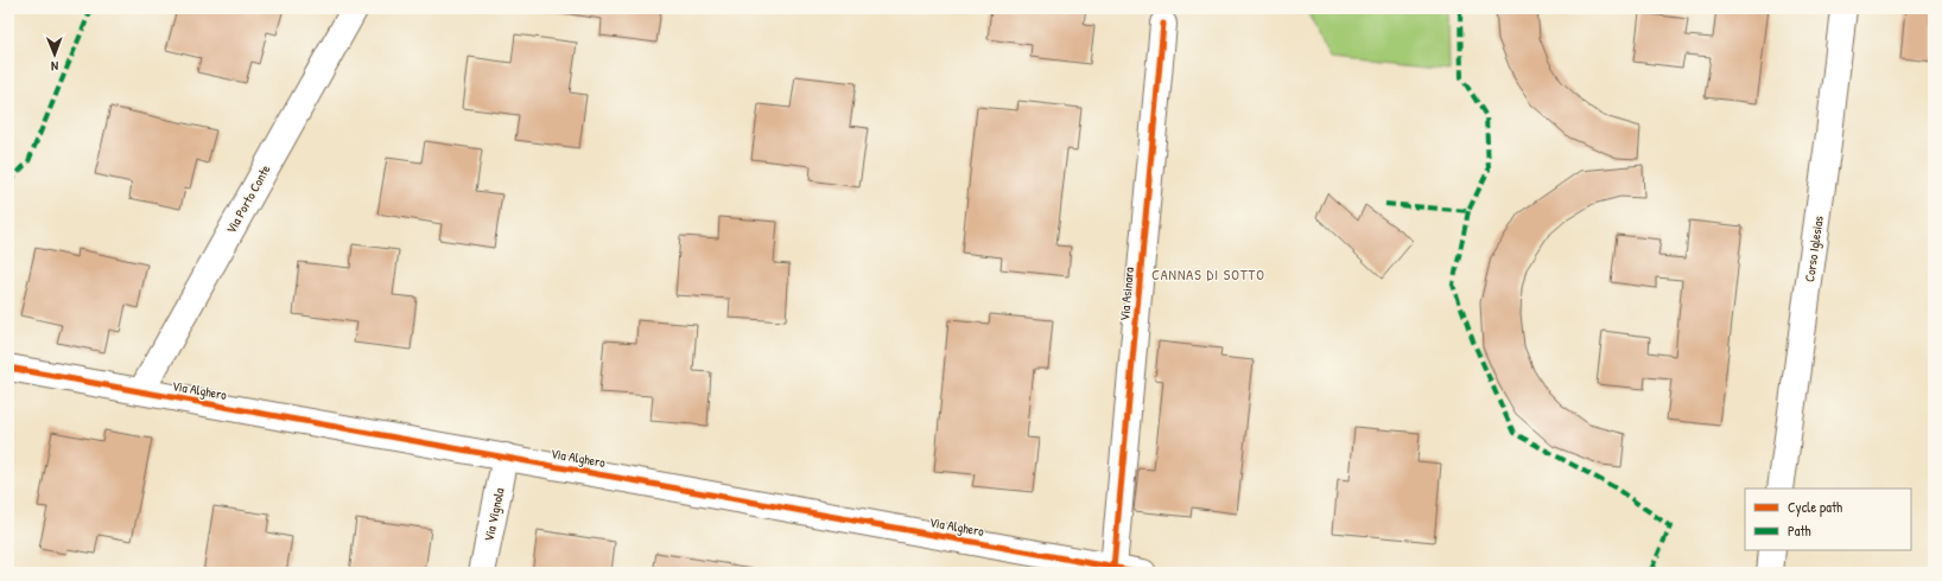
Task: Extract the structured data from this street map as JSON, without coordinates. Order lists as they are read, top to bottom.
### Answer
{
  "streets": {
    "street": [
      "Via Porto Conte",
      "Corso Iglesias",
      "Via Asinara",
      "Via Alghero",
      "Via Vignola"
    ]
  },
  "crossings": [
    ["Via Porto Conte", "Via Alghero"],
    ["Via Asinara", "Via Alghero"],
    ["Via Alghero", "Via Vignola"]
  ],
  "districts": ["CANNAS DI SOTTO"],
  "legend": ["Cycle path", "Path"],
  "north": "bottom"
}
